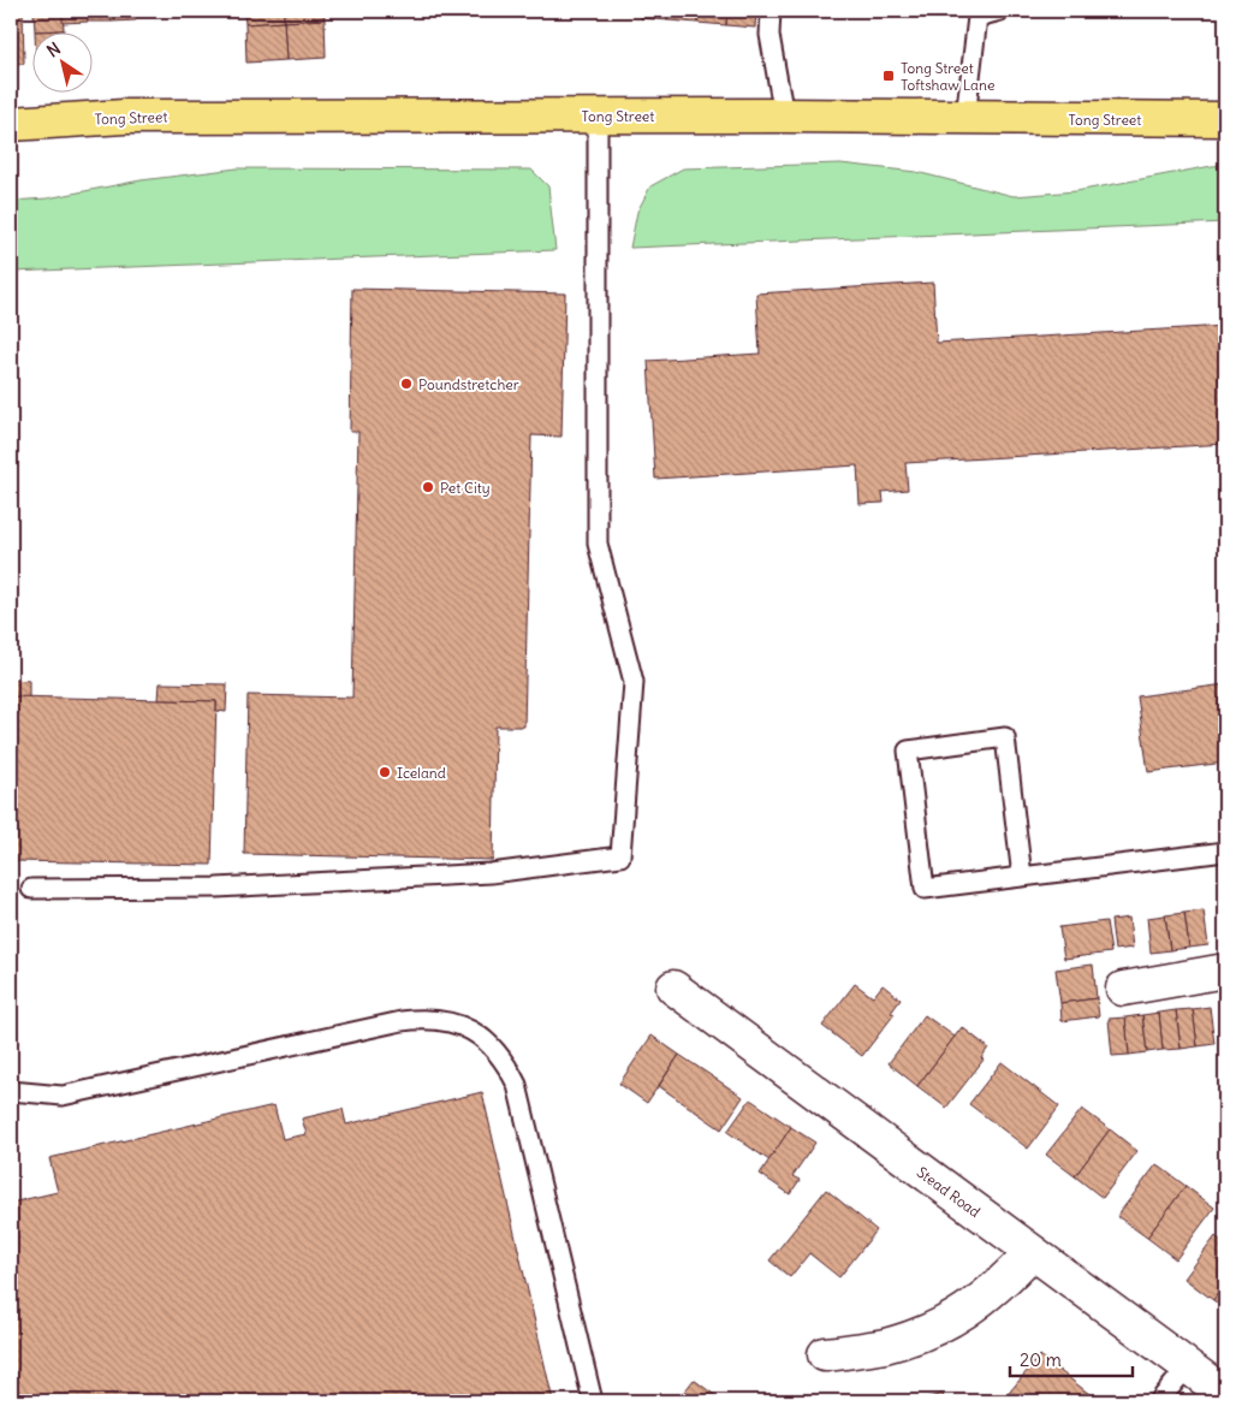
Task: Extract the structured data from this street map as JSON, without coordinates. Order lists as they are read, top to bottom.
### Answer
{
  "streets": {
    "highway": ["Tong Street"],
    "street": ["Stead Road"]
  },
  "places": {
    "transit": ["Tong Street Toftshaw Lane"],
    "other": ["Poundstretcher", "Pet City", "Iceland"]
  },
  "scale_bar": "20 m",
  "north": "top left"
}
